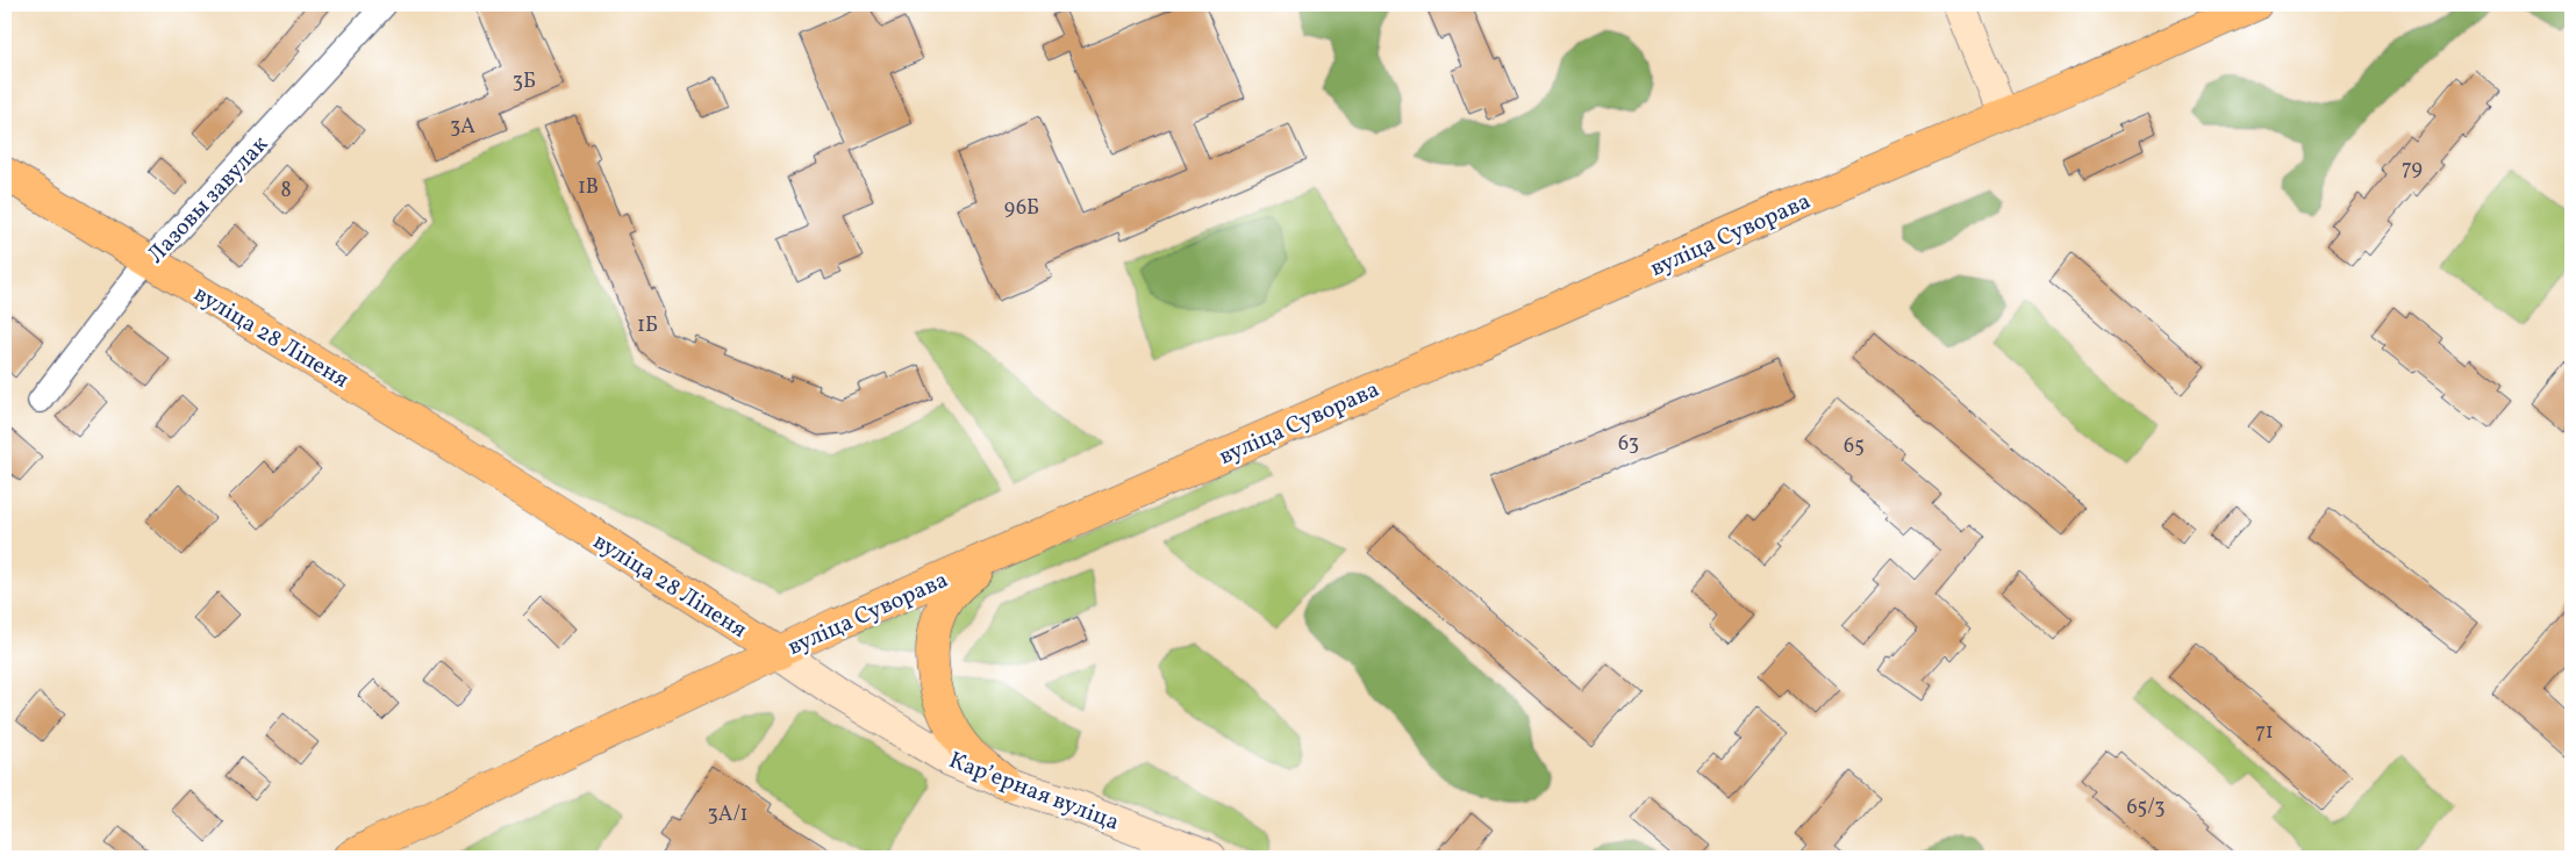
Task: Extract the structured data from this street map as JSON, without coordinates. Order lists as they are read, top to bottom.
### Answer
{
  "streets": {
    "main road": ["вуліца Суворава", "вуліца 28 Ліпеня"],
    "street": ["Лазовы завулак", "Карʼерная вуліца"]
  },
  "crossings": [
    ["Лазовы завулак", "вуліца 28 Ліпеня"],
    ["вуліца Суворава", "вуліца 28 Ліпеня"],
    ["вуліца Суворава", "Карʼерная вуліца"],
    ["вуліца 28 Ліпеня", "Карʼерная вуліца"]
  ],
  "house_numbers": [
    "3Б",
    "3А",
    "79",
    "1В",
    "8",
    "96Б",
    "1Б",
    "63",
    "65",
    "71",
    "65/3",
    "3А/1"
  ]
}
